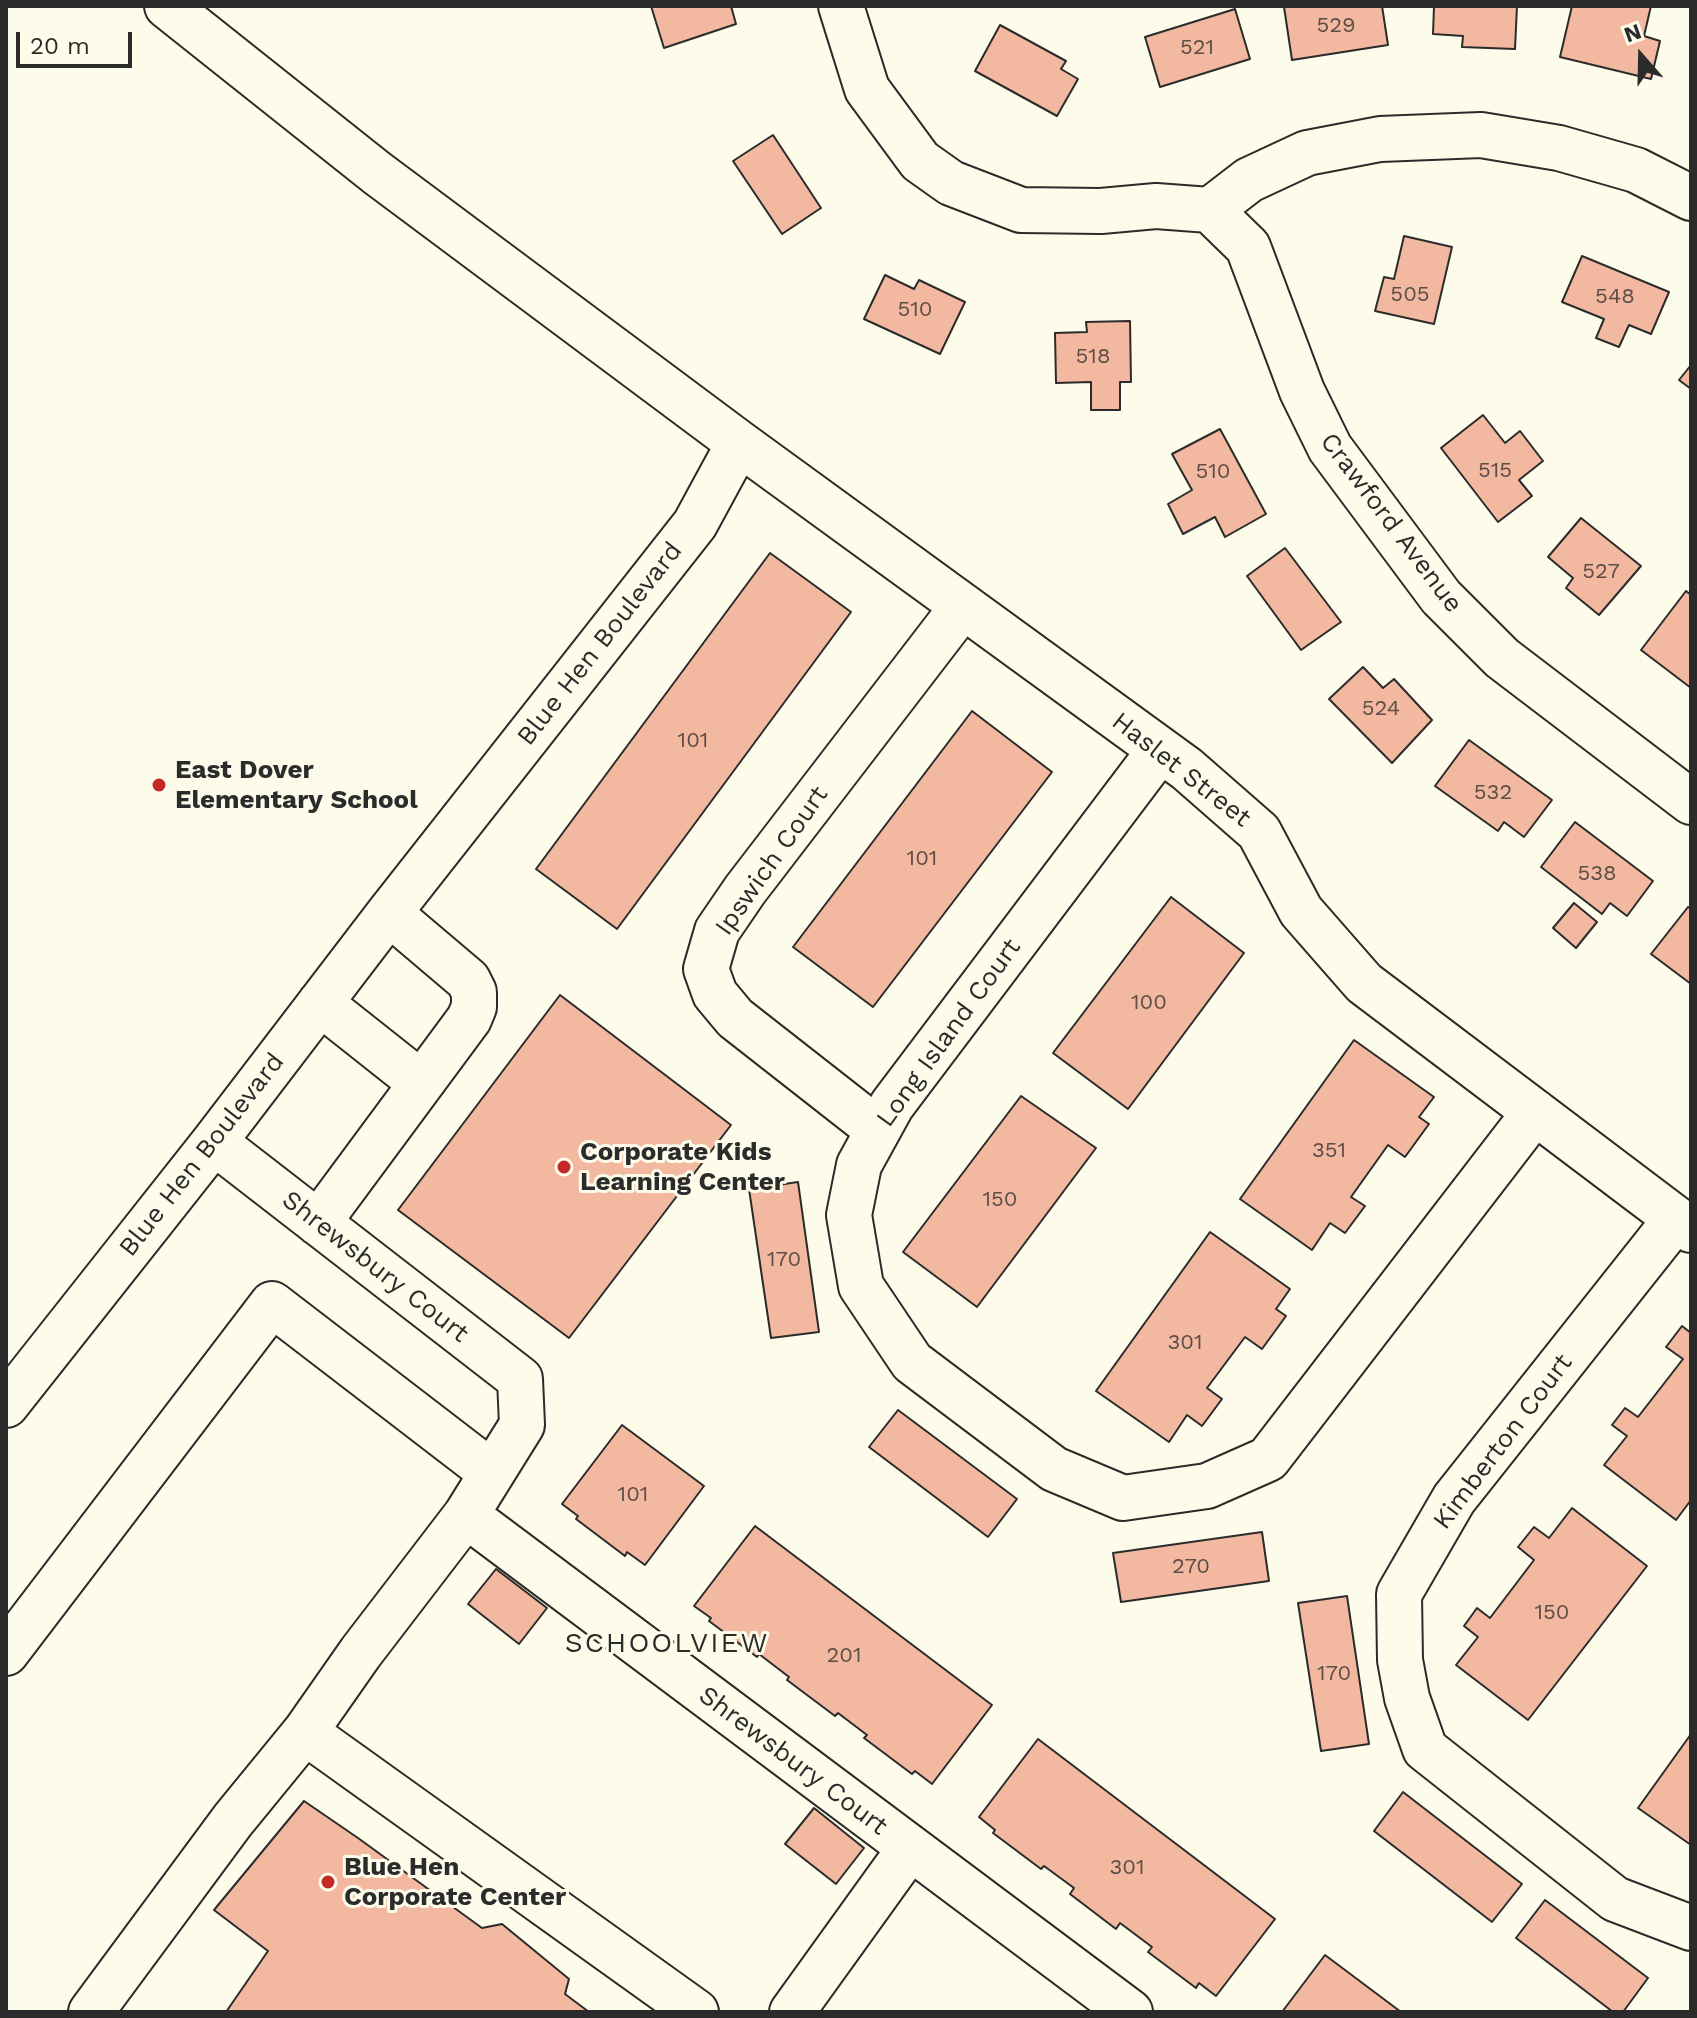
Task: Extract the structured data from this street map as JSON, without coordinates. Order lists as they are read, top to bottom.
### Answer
{
  "streets": {
    "street": [
      "Crawford Avenue",
      "Blue Hen Boulevard",
      "Haslet Street",
      "Ipswich Court",
      "Long Island Court",
      "Shrewsbury Court",
      "Kimberton Court"
    ]
  },
  "crossings": [
    ["Blue Hen Boulevard", "Haslet Street"],
    ["Blue Hen Boulevard", "Shrewsbury Court"],
    ["Haslet Street", "Ipswich Court"],
    ["Haslet Street", "Long Island Court"],
    ["Haslet Street", "Kimberton Court"],
    ["Ipswich Court", "Long Island Court"]
  ],
  "districts": ["SCHOOLVIEW"],
  "places": ["East Dover Elementary School", "Corporate Kids Learning Center", "Blue Hen Corporate Center"],
  "house_numbers": [
    "529",
    "521",
    "505",
    "548",
    "510",
    "518",
    "515",
    "510",
    "527",
    "524",
    "101",
    "532",
    "101",
    "538",
    "100",
    "351",
    "150",
    "170",
    "301",
    "101",
    "270",
    "150",
    "201",
    "170",
    "301"
  ],
  "scale_bar": "20 m",
  "north": "top"
}
